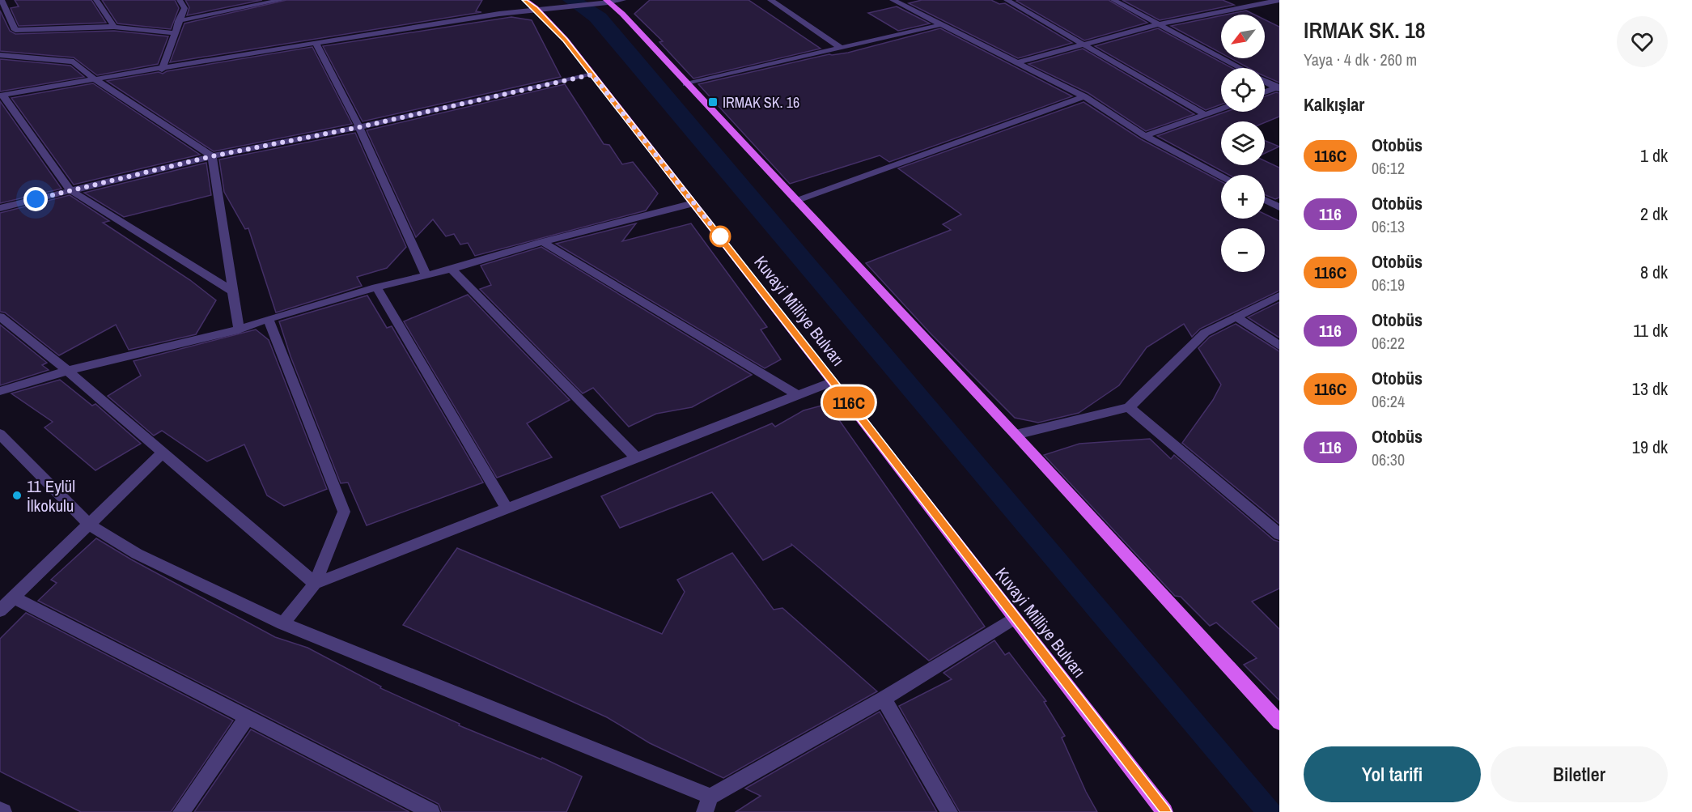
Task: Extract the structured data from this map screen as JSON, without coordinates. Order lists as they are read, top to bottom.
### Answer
{
  "streets": {
    "main road": ["Kuvayi Milliye Bulvarı"]
  },
  "places": {
    "transit": ["IRMAK SK. 16"],
    "other": ["11 Eylül İlkokulu"]
  },
  "lines": ["bus line 116C"],
  "north": "bottom left",
  "page": {
    "on_map": "116C",
    "heading": [
      ["IRMAK SK. 18", "Yaya · 4 dk · 260 m"],
      "Kalkışlar"
    ],
    "map_buttons": ["+", "−"],
    "list": [
      {
        "mark": "116C",
        "name": "Otobüs",
        "note": "06:12",
        "value": "1 dk"
      },
      {
        "mark": "116",
        "name": "Otobüs",
        "note": "06:13",
        "value": "2 dk"
      },
      {
        "mark": "116C",
        "name": "Otobüs",
        "note": "06:19",
        "value": "8 dk"
      },
      {
        "mark": "116",
        "name": "Otobüs",
        "note": "06:22",
        "value": "11 dk"
      },
      {
        "mark": "116C",
        "name": "Otobüs",
        "note": "06:24",
        "value": "13 dk"
      },
      {
        "mark": "116",
        "name": "Otobüs",
        "note": "06:30",
        "value": "19 dk"
      }
    ],
    "buttons": ["Yol tarifi", "Biletler"]
  }
}
